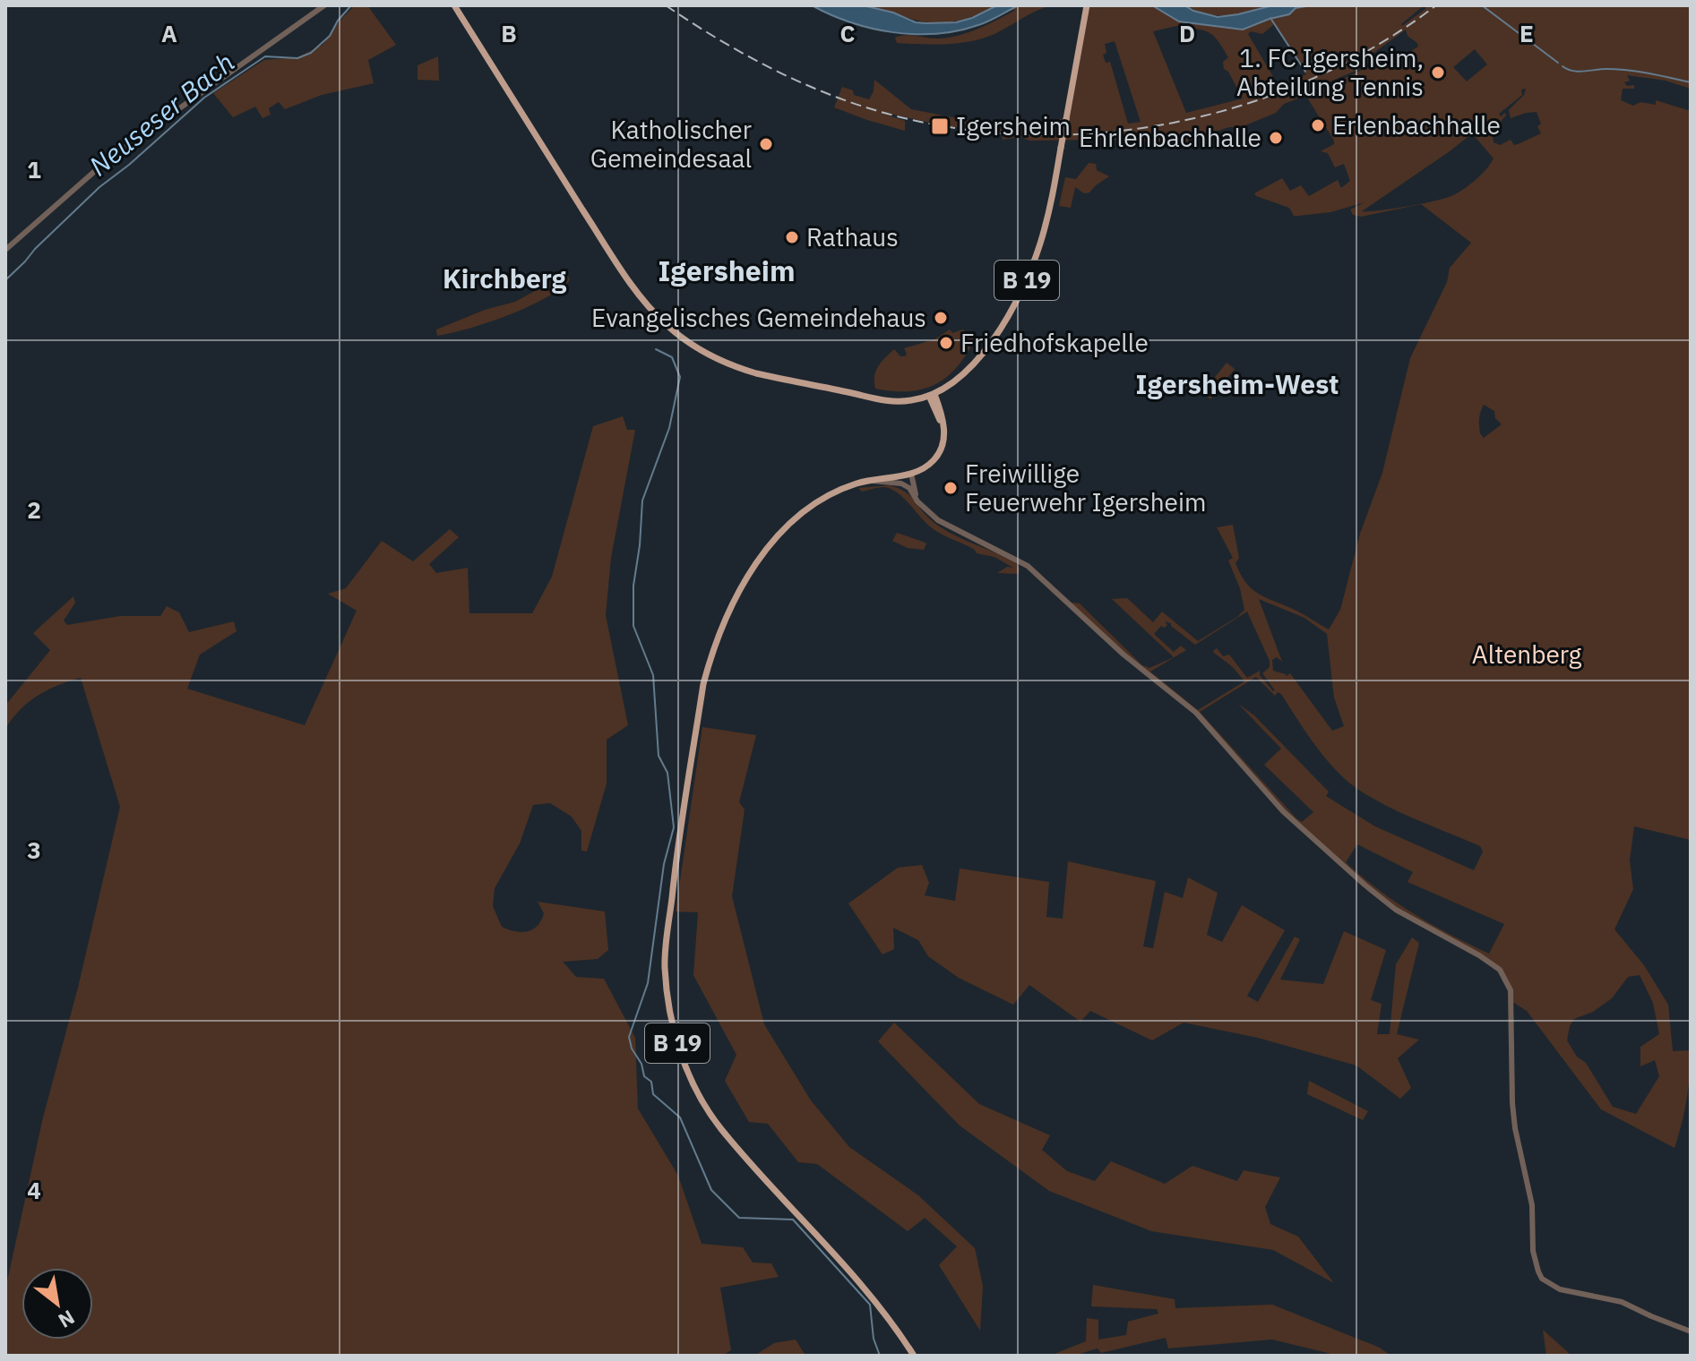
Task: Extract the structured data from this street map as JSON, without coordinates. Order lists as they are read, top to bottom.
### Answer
{
  "streets": {
    "main road": ["B 19"]
  },
  "districts": ["Igersheim", "Kirchberg", "Igersheim-West"],
  "water": ["Neuseser Bach"],
  "parks": ["Altenberg"],
  "places": {
    "other": [
      "1. FC Igersheim, Abteilung Tennis",
      "Erlenbachhalle",
      "Ehrlenbachhalle",
      "Katholischer Gemeindesaal",
      "Rathaus",
      "Evangelisches Gemeindehaus",
      "Friedhofskapelle",
      "Freiwillige Feuerwehr Igersheim"
    ],
    "transit": ["Igersheim"]
  },
  "north": "bottom right",
  "grid": {
    "columns": [
      "A",
      "B",
      "C",
      "D",
      "E"
    ],
    "rows": [
      "1",
      "2",
      "3",
      "4"
    ]
  }
}
